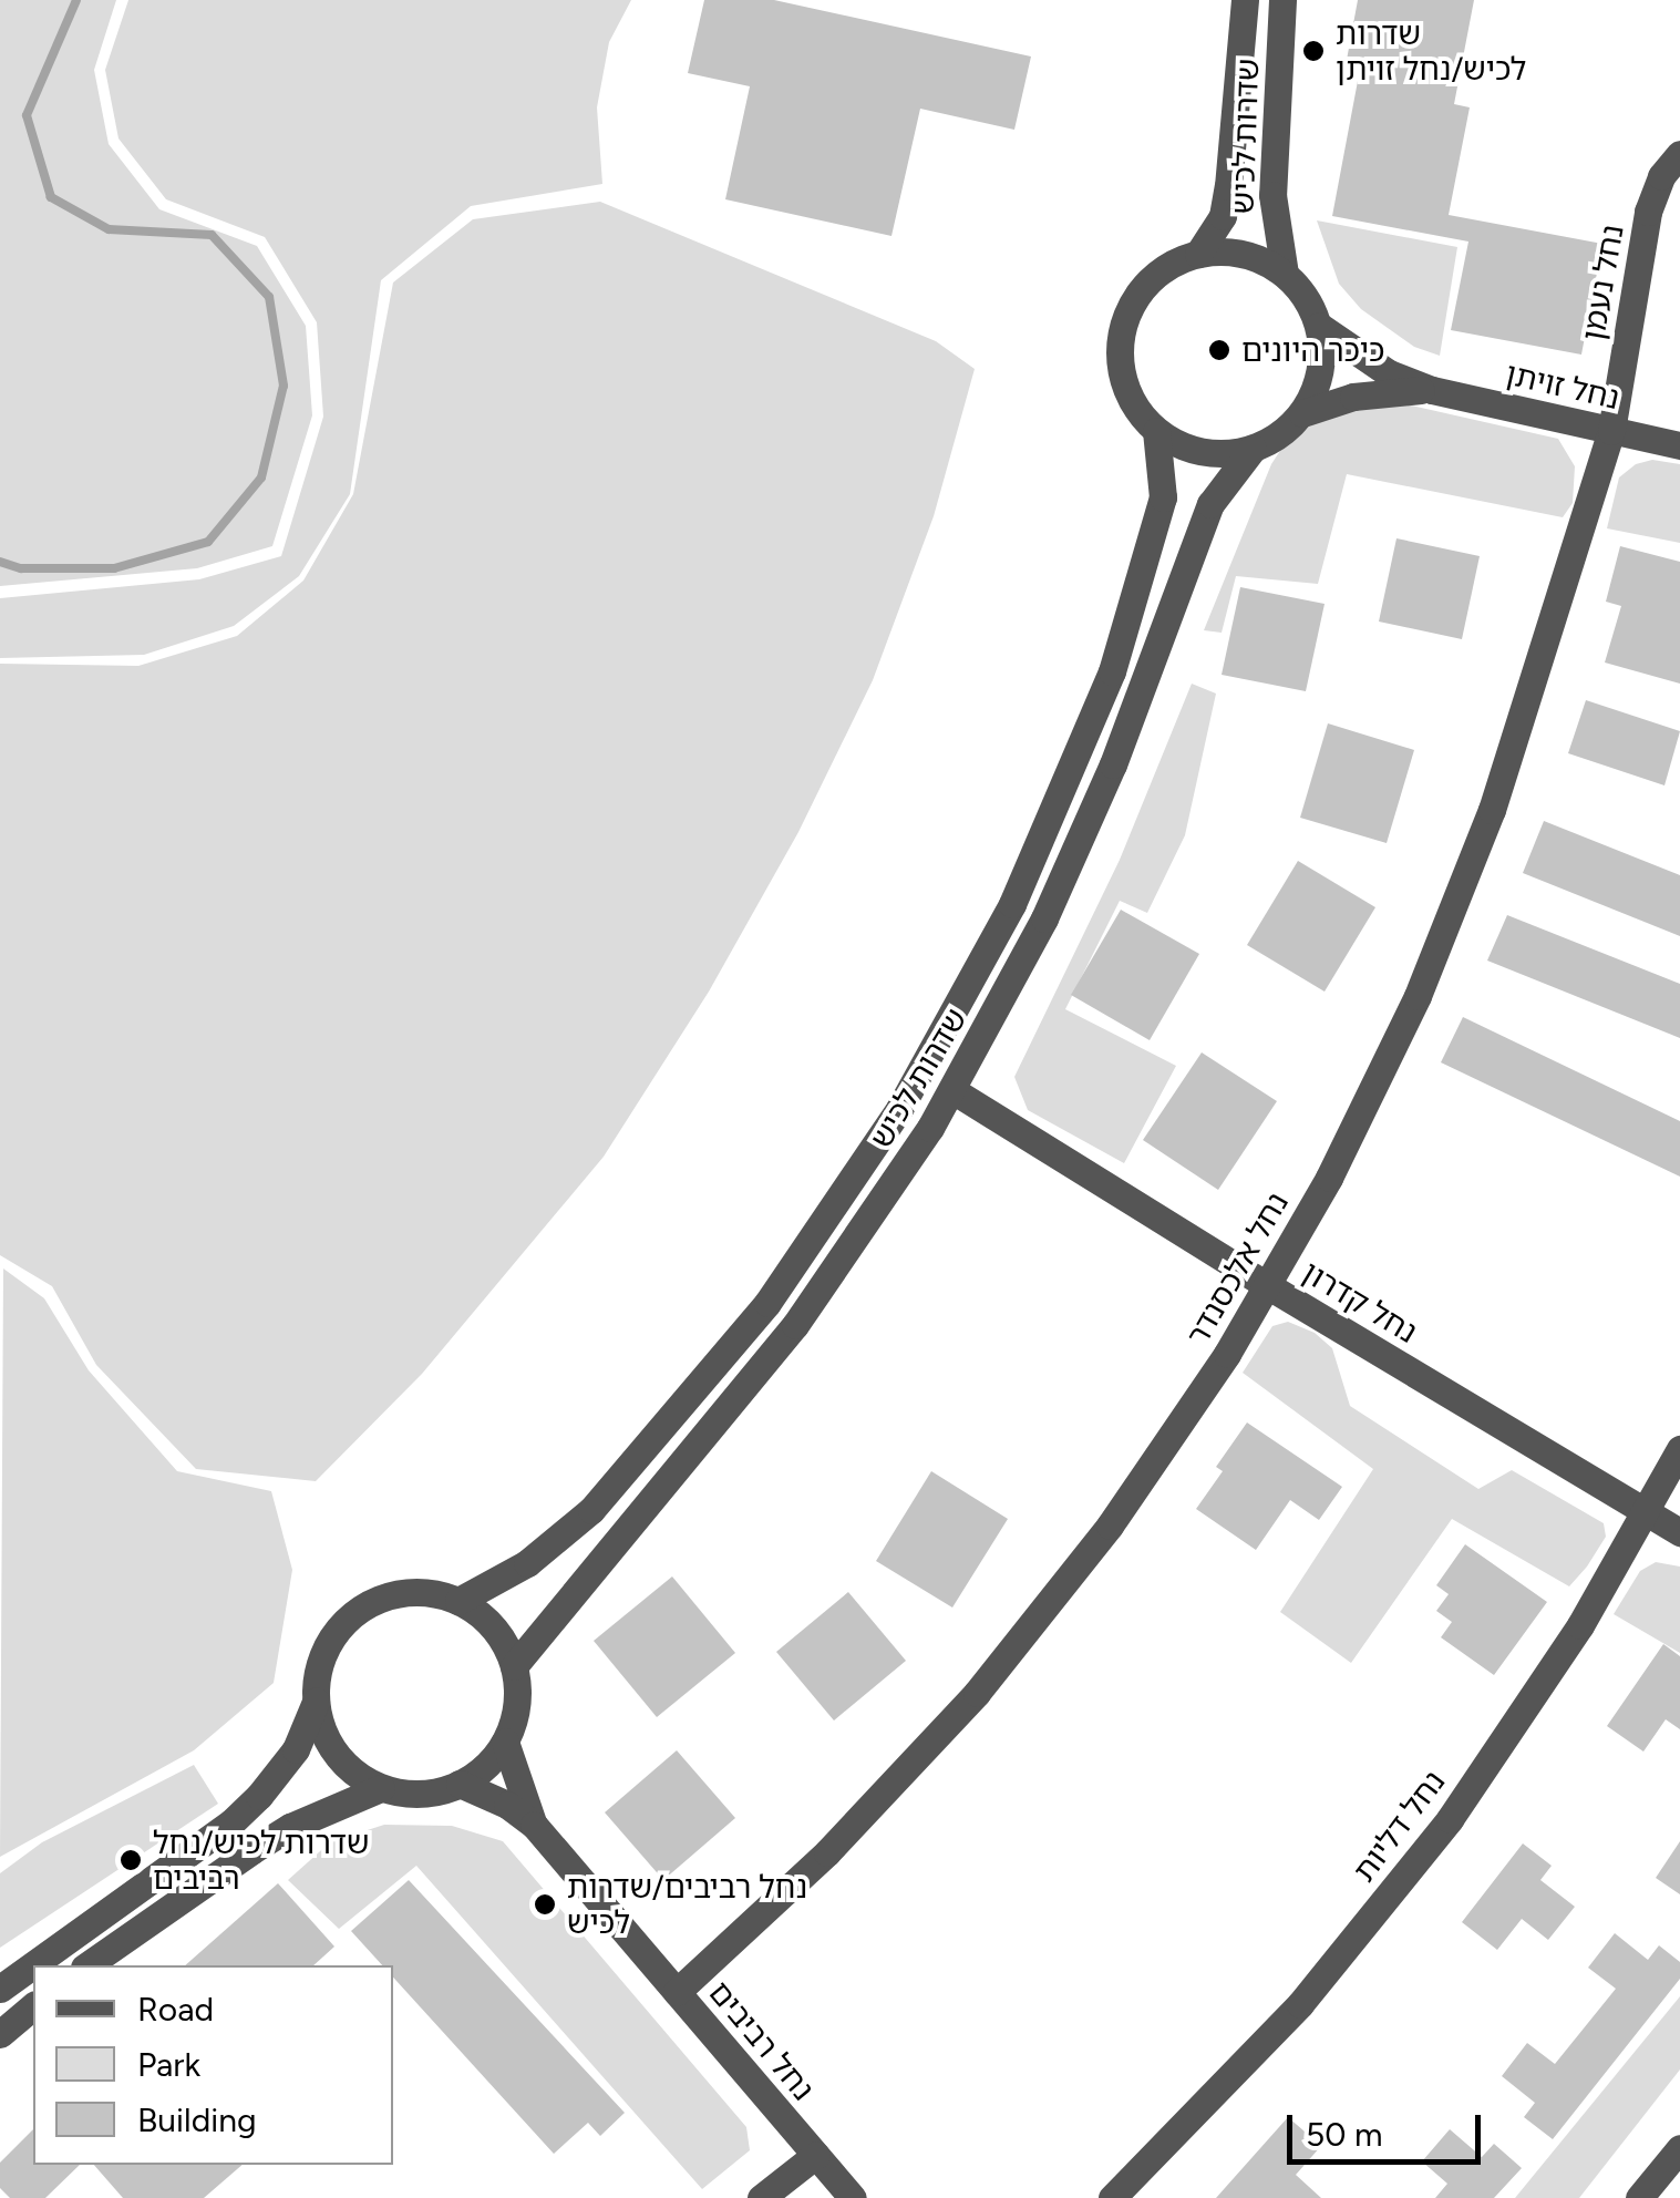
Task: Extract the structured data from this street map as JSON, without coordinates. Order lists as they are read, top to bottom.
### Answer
{
  "streets": {
    "street": [
      "שדרות לכיש",
      "נחל נעמן",
      "נחל זויתן",
      "נחל אלכסנדר",
      "נחל קדרון",
      "נחל דליות",
      "נחל רביבים"
    ]
  },
  "crossings": [
    ["שדרות לכיש", "נחל זויתן"],
    ["שדרות לכיש", "נחל קדרון"],
    ["שדרות לכיש", "נחל רביבים"],
    ["נחל נעמן", "נחל זויתן"],
    ["נחל נעמן", "נחל אלכסנדר"],
    ["נחל זויתן", "נחל אלכסנדר"],
    ["נחל אלכסנדר", "נחל קדרון"],
    ["נחל אלכסנדר", "נחל רביבים"],
    ["נחל קדרון", "נחל דליות"]
  ],
  "places": [
    "שדרות לכיש/נחל זויתן",
    "כיכר היונים",
    "שדרות לכיש/נחל רביבים",
    "נחל רביבים/שדרות לכיש"
  ],
  "legend": ["Road", "Park", "Building"],
  "scale_bar": "50 m"
}
